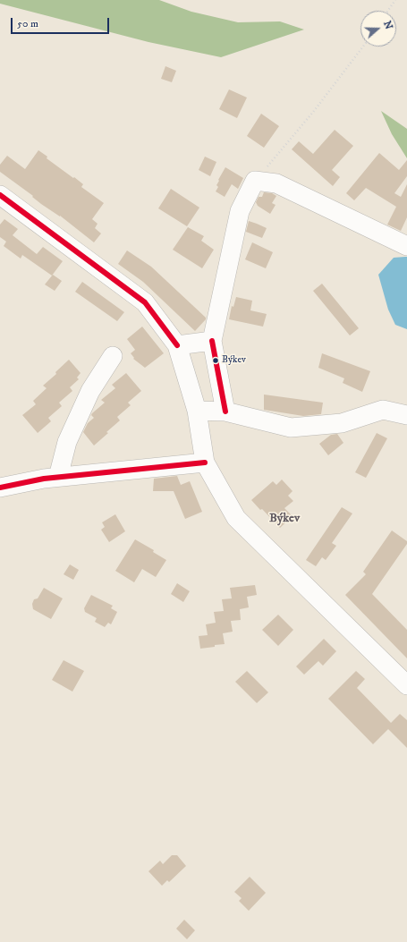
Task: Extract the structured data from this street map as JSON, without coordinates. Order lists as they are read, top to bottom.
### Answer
{
  "districts": ["Býkev"],
  "places": ["Býkev"],
  "scale_bar": "50 m",
  "north": "right"
}
